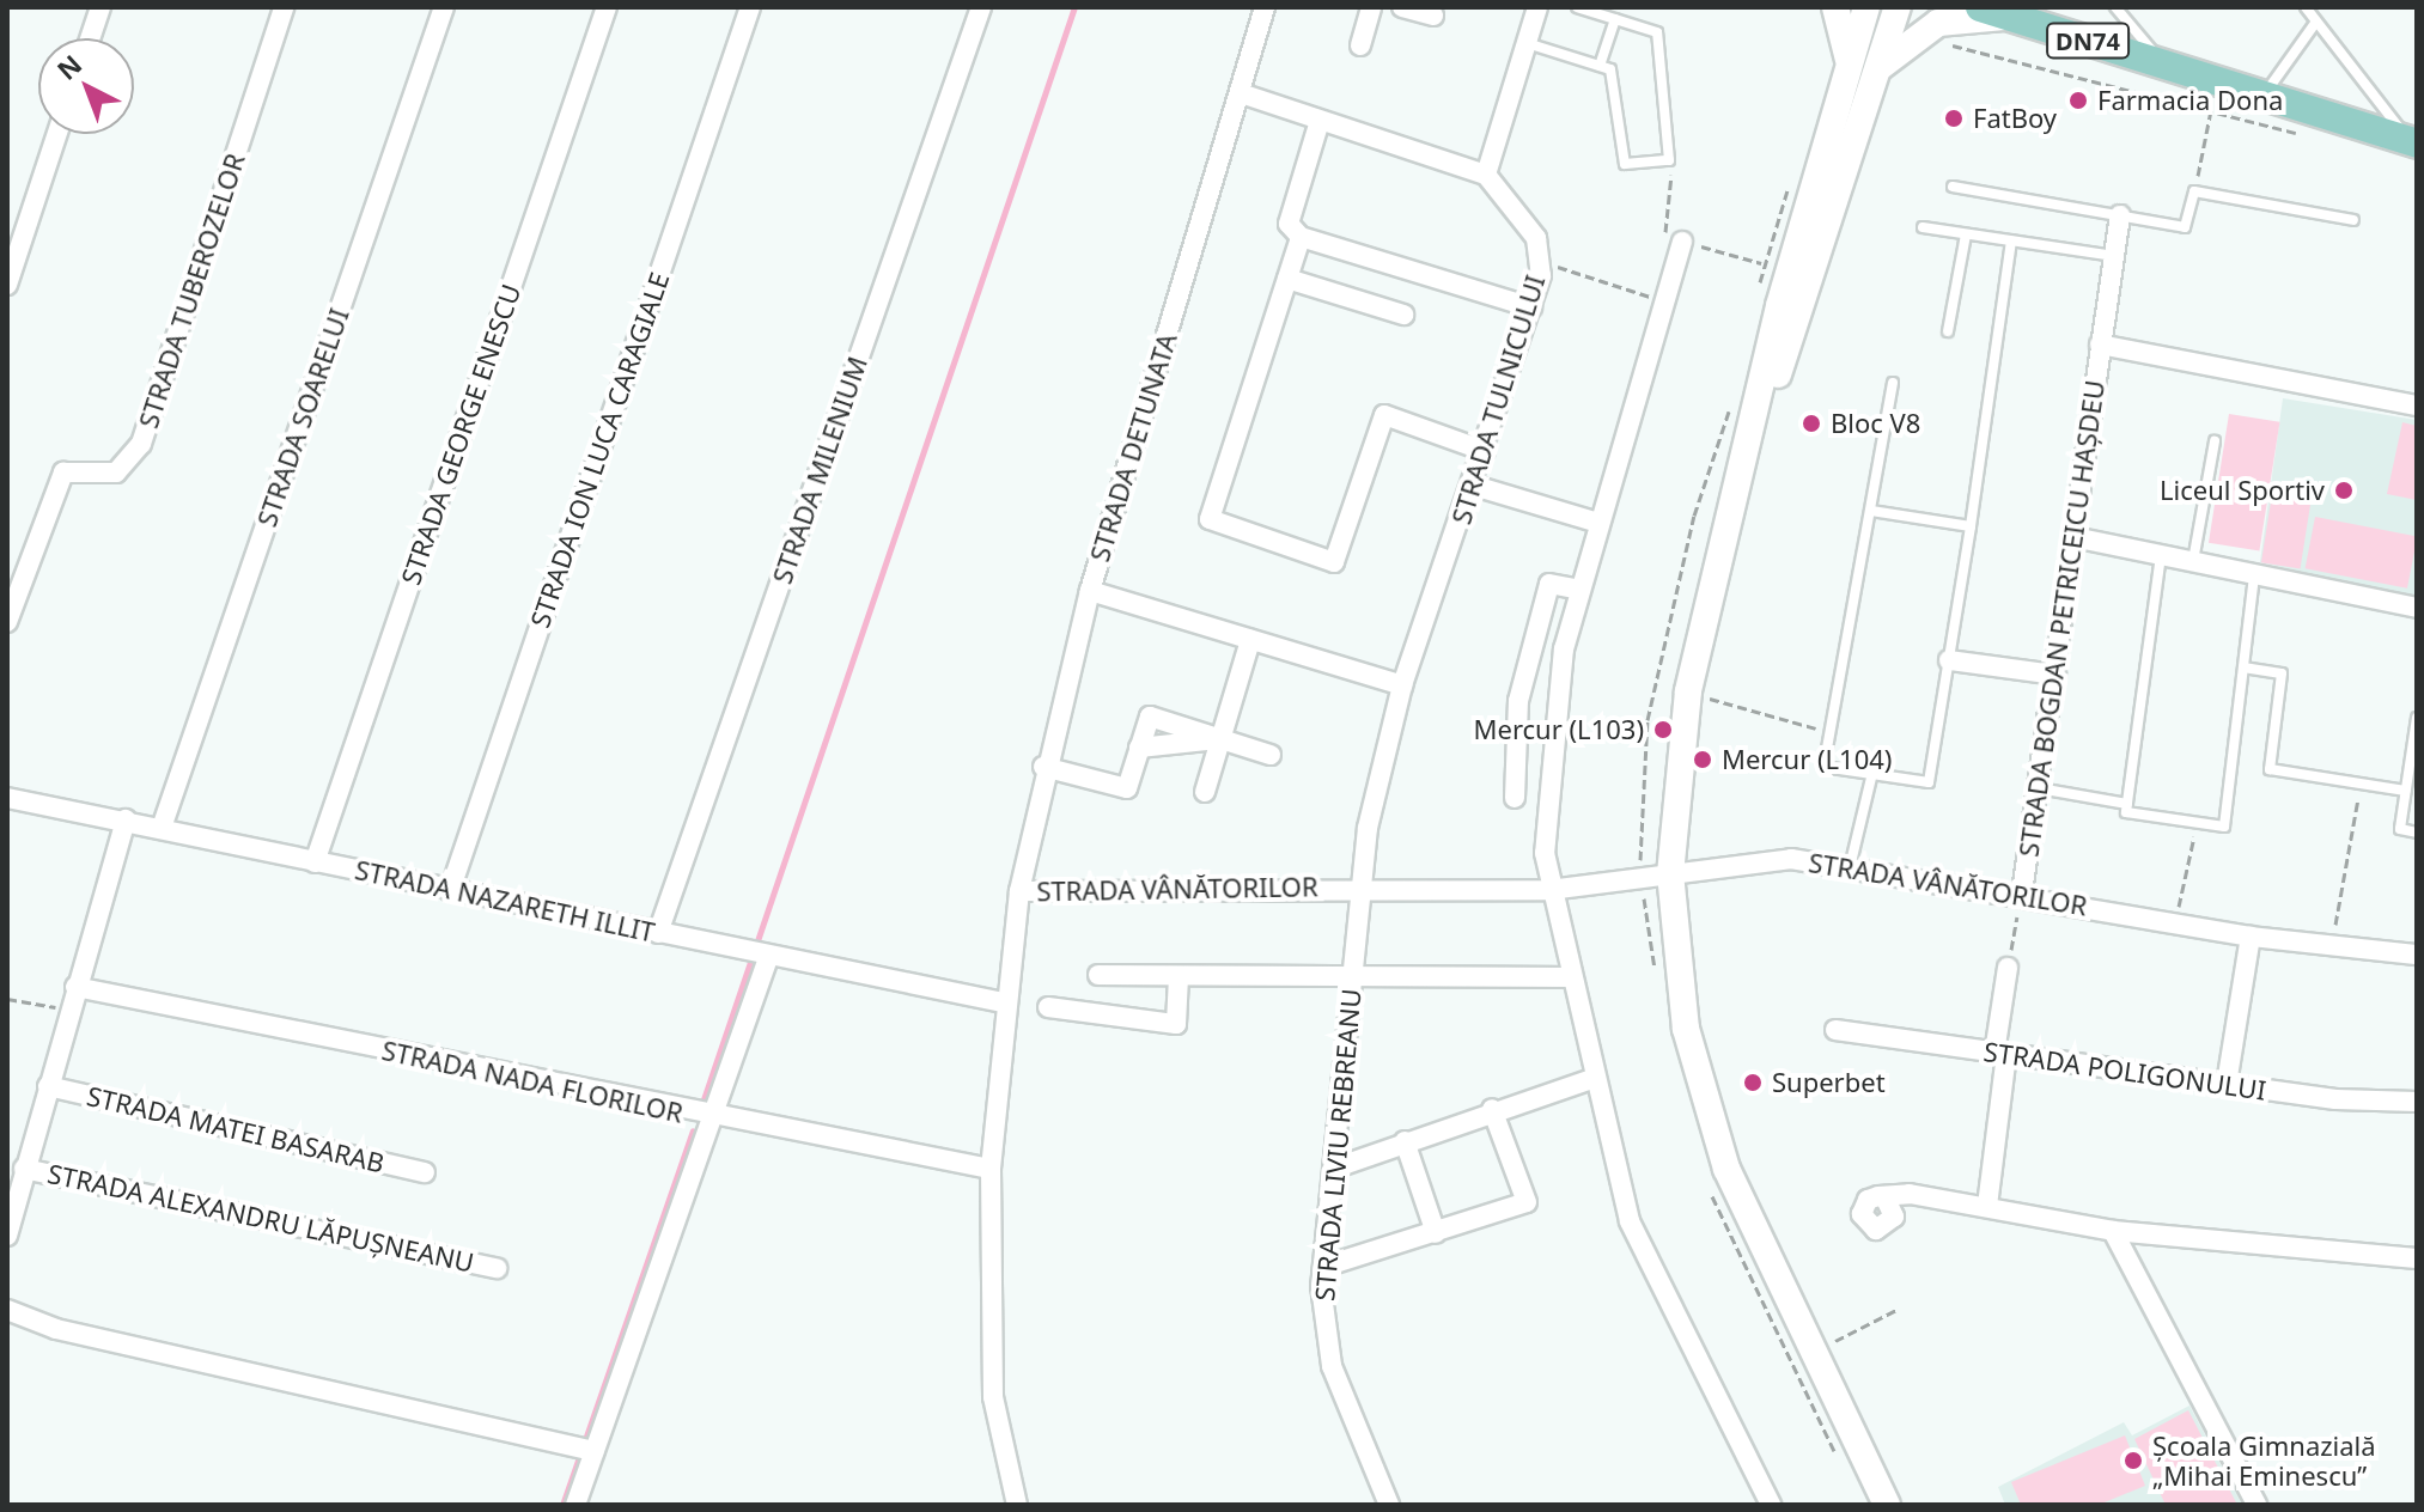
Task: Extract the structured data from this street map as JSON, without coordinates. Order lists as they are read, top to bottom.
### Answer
{
  "streets": {
    "main road": ["DN74"],
    "street": [
      "STRADA TUBEROZELOR",
      "STRADA TULNICULUI",
      "STRADA SOARELUI",
      "STRADA GEORGE ENESCU",
      "STRADA DETUNATA",
      "STRADA ION LUCA CARAGIALE",
      "STRADA MILENIUM",
      "STRADA BOGDAN PETRICEICU HAȘDEU",
      "STRADA VÂNĂTORILOR",
      "STRADA NAZARETH ILLIT",
      "STRADA POLIGONULUI",
      "STRADA NADA FLORILOR",
      "STRADA MATEI BASARAB",
      "STRADA LIVIU REBREANU",
      "STRADA ALEXANDRU LĂPUȘNEANU"
    ]
  },
  "crossings": [
    ["STRADA TULNICULUI", "STRADA DETUNATA"],
    ["STRADA TULNICULUI", "STRADA VÂNĂTORILOR"],
    ["STRADA TULNICULUI", "STRADA LIVIU REBREANU"],
    ["STRADA SOARELUI", "STRADA NAZARETH ILLIT"],
    ["STRADA GEORGE ENESCU", "STRADA NAZARETH ILLIT"],
    ["STRADA DETUNATA", "STRADA VÂNĂTORILOR"],
    ["STRADA DETUNATA", "STRADA NAZARETH ILLIT"],
    ["STRADA DETUNATA", "STRADA NADA FLORILOR"],
    ["STRADA ION LUCA CARAGIALE", "STRADA NAZARETH ILLIT"],
    ["STRADA MILENIUM", "STRADA NAZARETH ILLIT"],
    ["STRADA BOGDAN PETRICEICU HAȘDEU", "STRADA VÂNĂTORILOR"],
    ["STRADA VÂNĂTORILOR", "STRADA LIVIU REBREANU"]
  ],
  "places": [
    "Farmacia Dona",
    "FatBoy",
    "Bloc V8",
    "Liceul Sportiv",
    "Mercur (L103)",
    "Mercur (L104)",
    "Superbet",
    "Școala Gimnazială „Mihai Eminescu”"
  ],
  "north": "top left"
}
